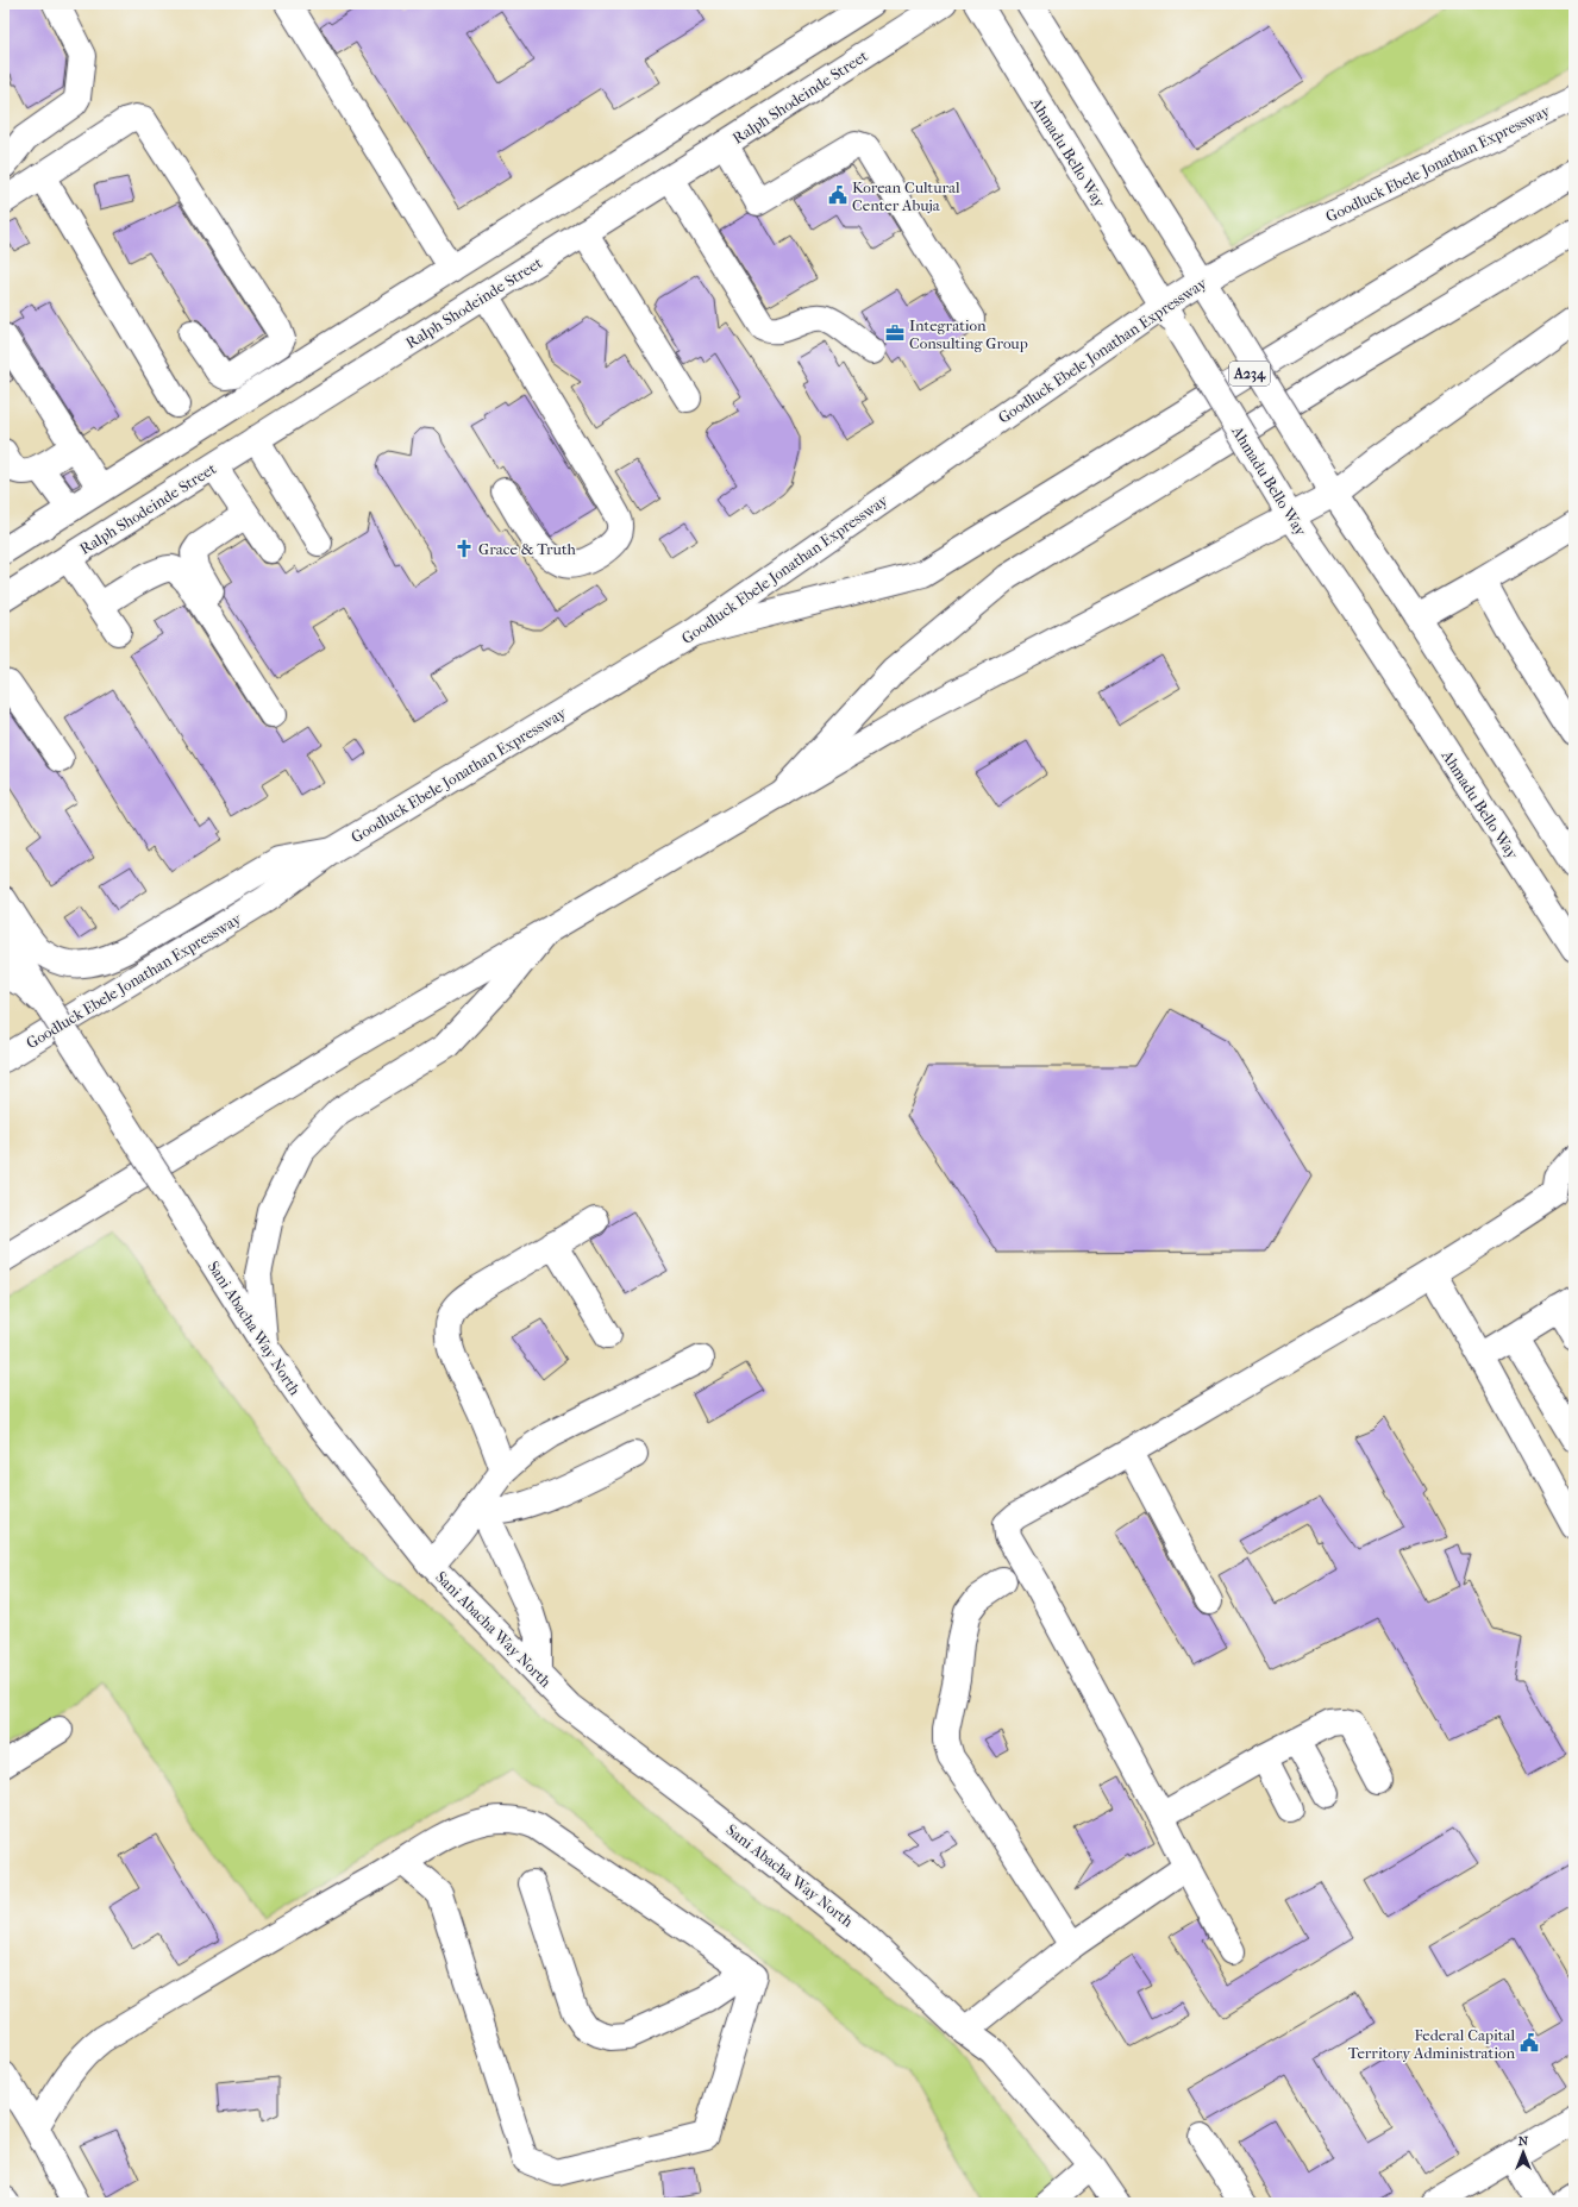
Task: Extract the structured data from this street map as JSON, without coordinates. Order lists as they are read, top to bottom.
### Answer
{
  "streets": {
    "main road": [
      "Ralph Shodeinde Street",
      "Ahmadu Bello Way",
      "Goodluck Ebele Jonathan Expressway",
      "A234",
      "Sani Abacha Way North"
    ]
  },
  "crossings": [
    ["Ahmadu Bello Way", "Goodluck Ebele Jonathan Expressway"],
    ["Goodluck Ebele Jonathan Expressway", "A234"]
  ],
  "places": {
    "public building": ["Korean Cultural Center Abuja", "Federal Capital Territory Administration"],
    "office": ["Integration Consulting Group"],
    "church": ["Grace & Truth"]
  },
  "north": "top"
}
